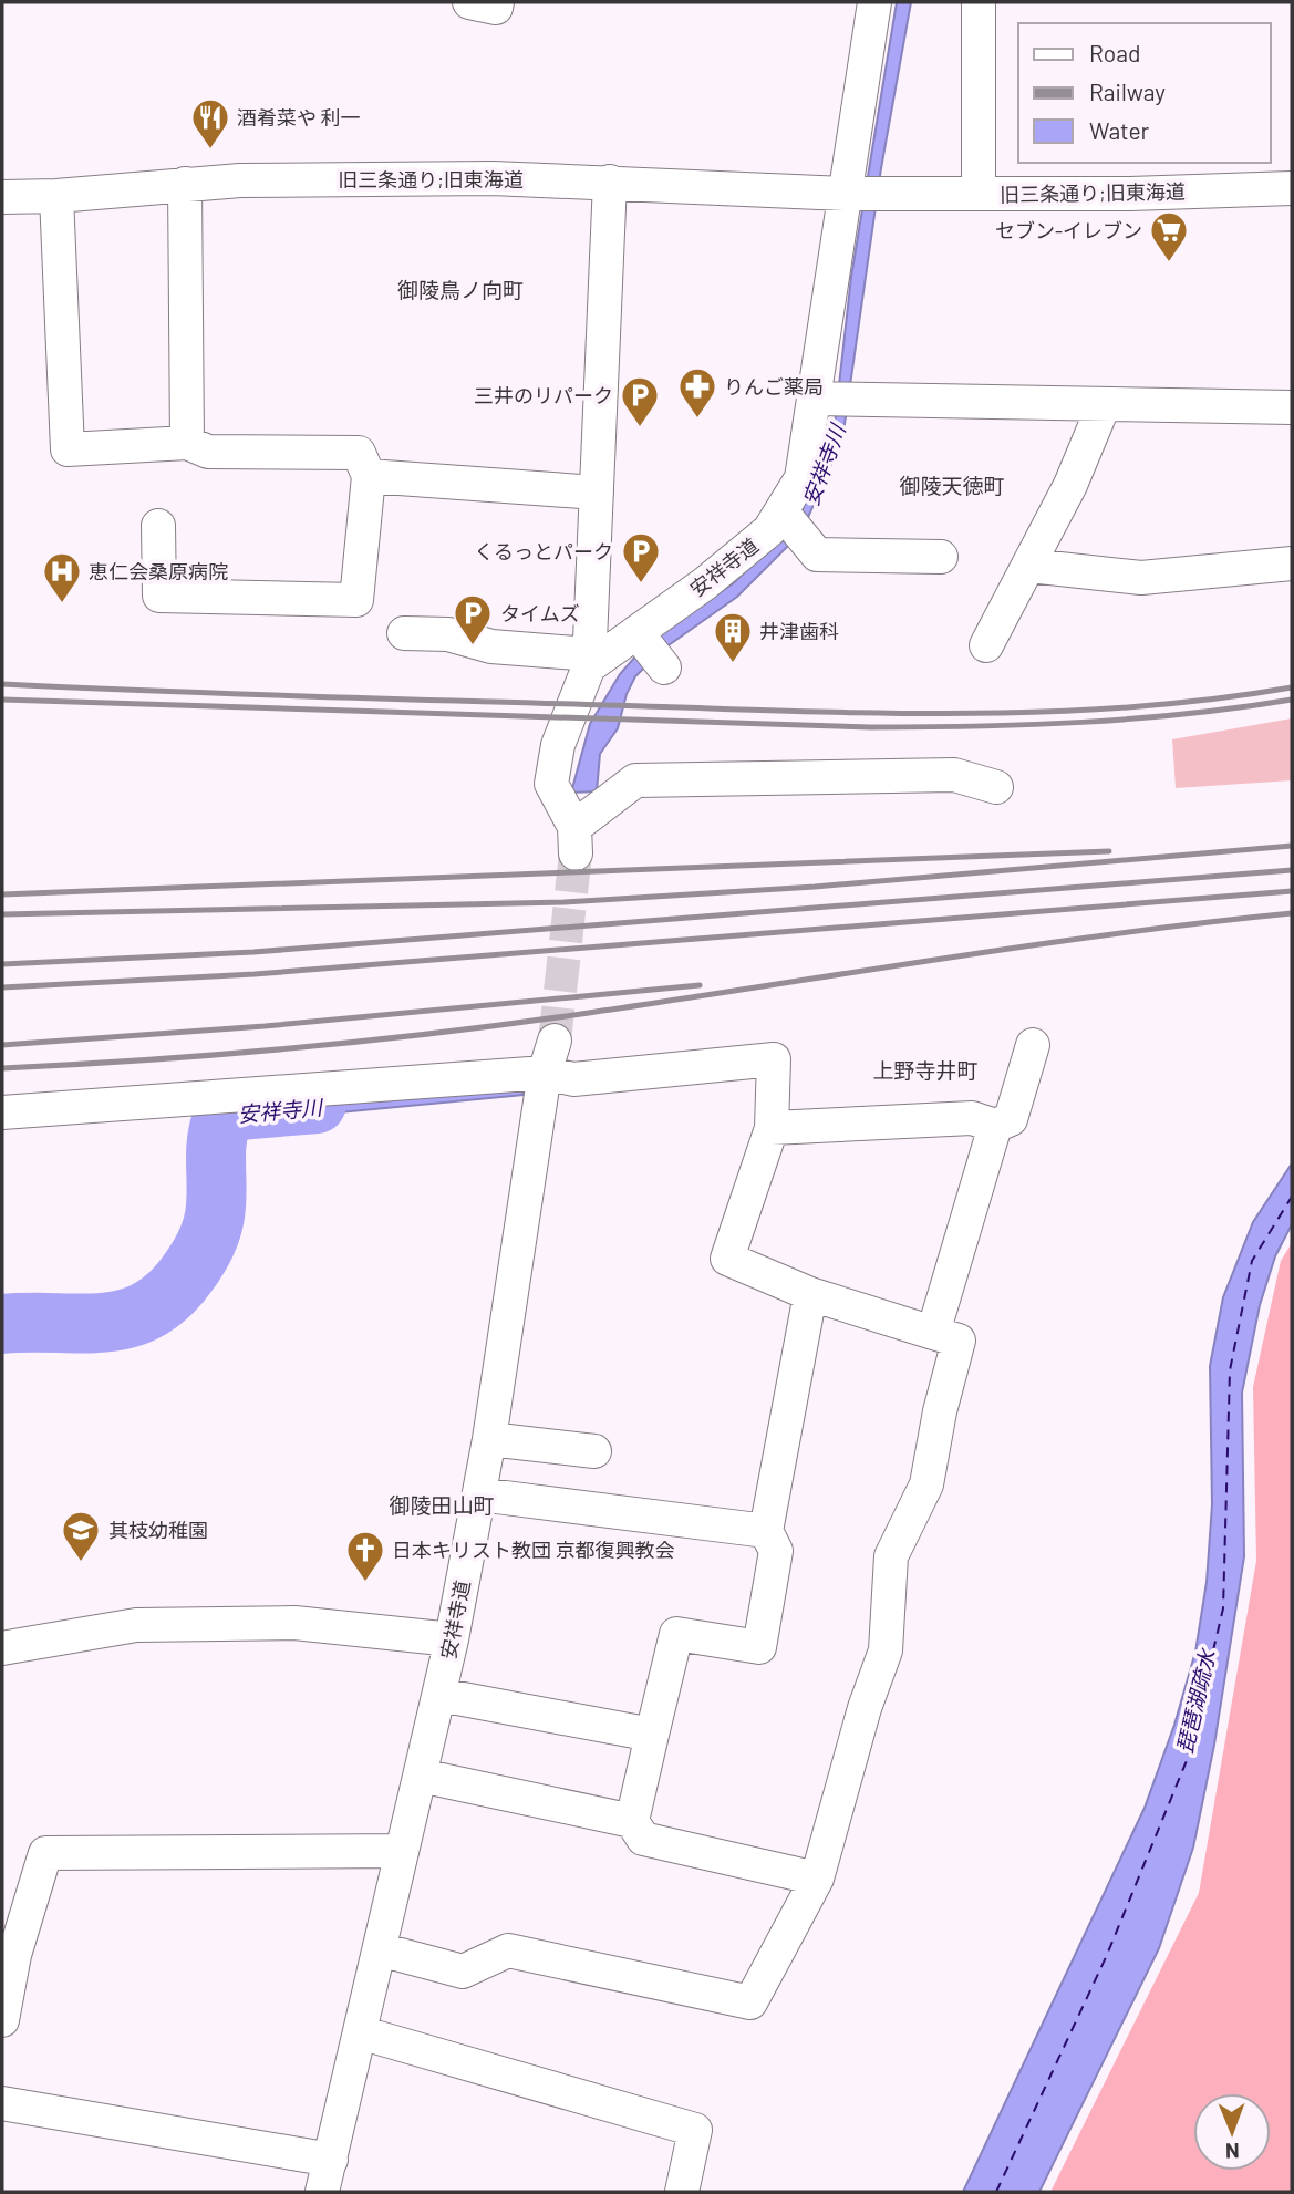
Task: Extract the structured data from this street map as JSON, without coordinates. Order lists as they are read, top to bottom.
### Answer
{
  "streets": {
    "street": ["旧三条通り;旧東海道", "安祥寺道"]
  },
  "crossings": [
    ["旧三条通り;旧東海道", "安祥寺道"]
  ],
  "districts": [
    "御陵鳥ノ向町",
    "御陵天徳町",
    "上野寺井町",
    "御陵田山町"
  ],
  "water": ["安祥寺川", "琵琶湖疏水"],
  "places": {
    "restaurant": ["酒肴菜や 利一"],
    "supermarket": ["セブン-イレブン"],
    "pharmacy": ["りんご薬局"],
    "parking": ["三井のリパーク", "くるっとパーク", "タイムズ"],
    "hospital": ["恵仁会桑原病院"],
    "building": ["井津歯科"],
    "school or university": ["其枝幼稚園"],
    "church": ["日本キリスト教団 京都復興教会"]
  },
  "legend": ["Road", "Railway", "Water"],
  "north": "bottom"
}
